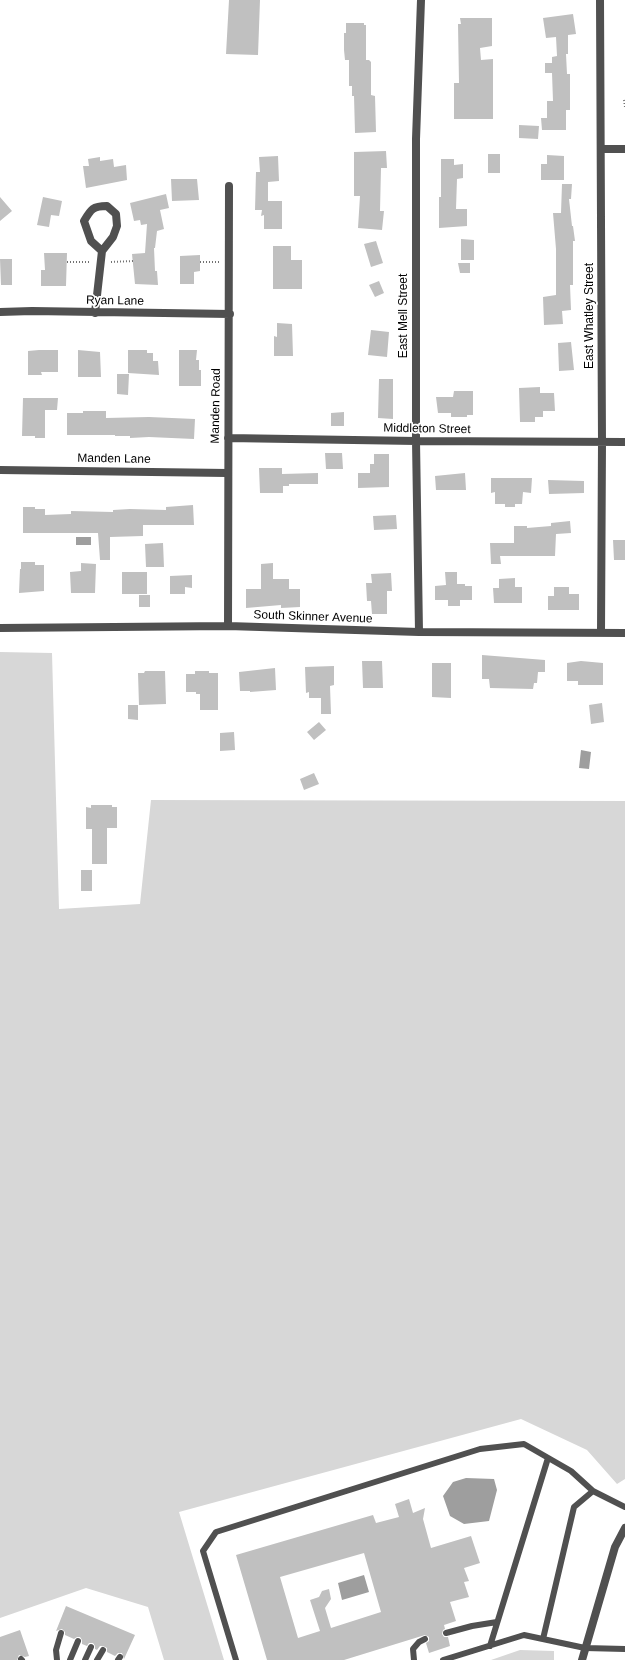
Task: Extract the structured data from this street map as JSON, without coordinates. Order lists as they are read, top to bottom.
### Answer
{
  "streets": {
    "street": [
      "Ryan Lane",
      "East Mell Street",
      "East Whatley Street",
      "Manden Road",
      "Middleton Street",
      "Manden Lane",
      "South Skinner Avenue"
    ]
  },
  "crossings": [
    ["Ryan Lane", "Manden Road"],
    ["East Mell Street", "Middleton Street"],
    ["East Mell Street", "South Skinner Avenue"],
    ["East Whatley Street", "Middleton Street"],
    ["East Whatley Street", "South Skinner Avenue"],
    ["Manden Road", "Middleton Street"],
    ["Manden Road", "Manden Lane"],
    ["Manden Road", "South Skinner Avenue"]
  ]
}
